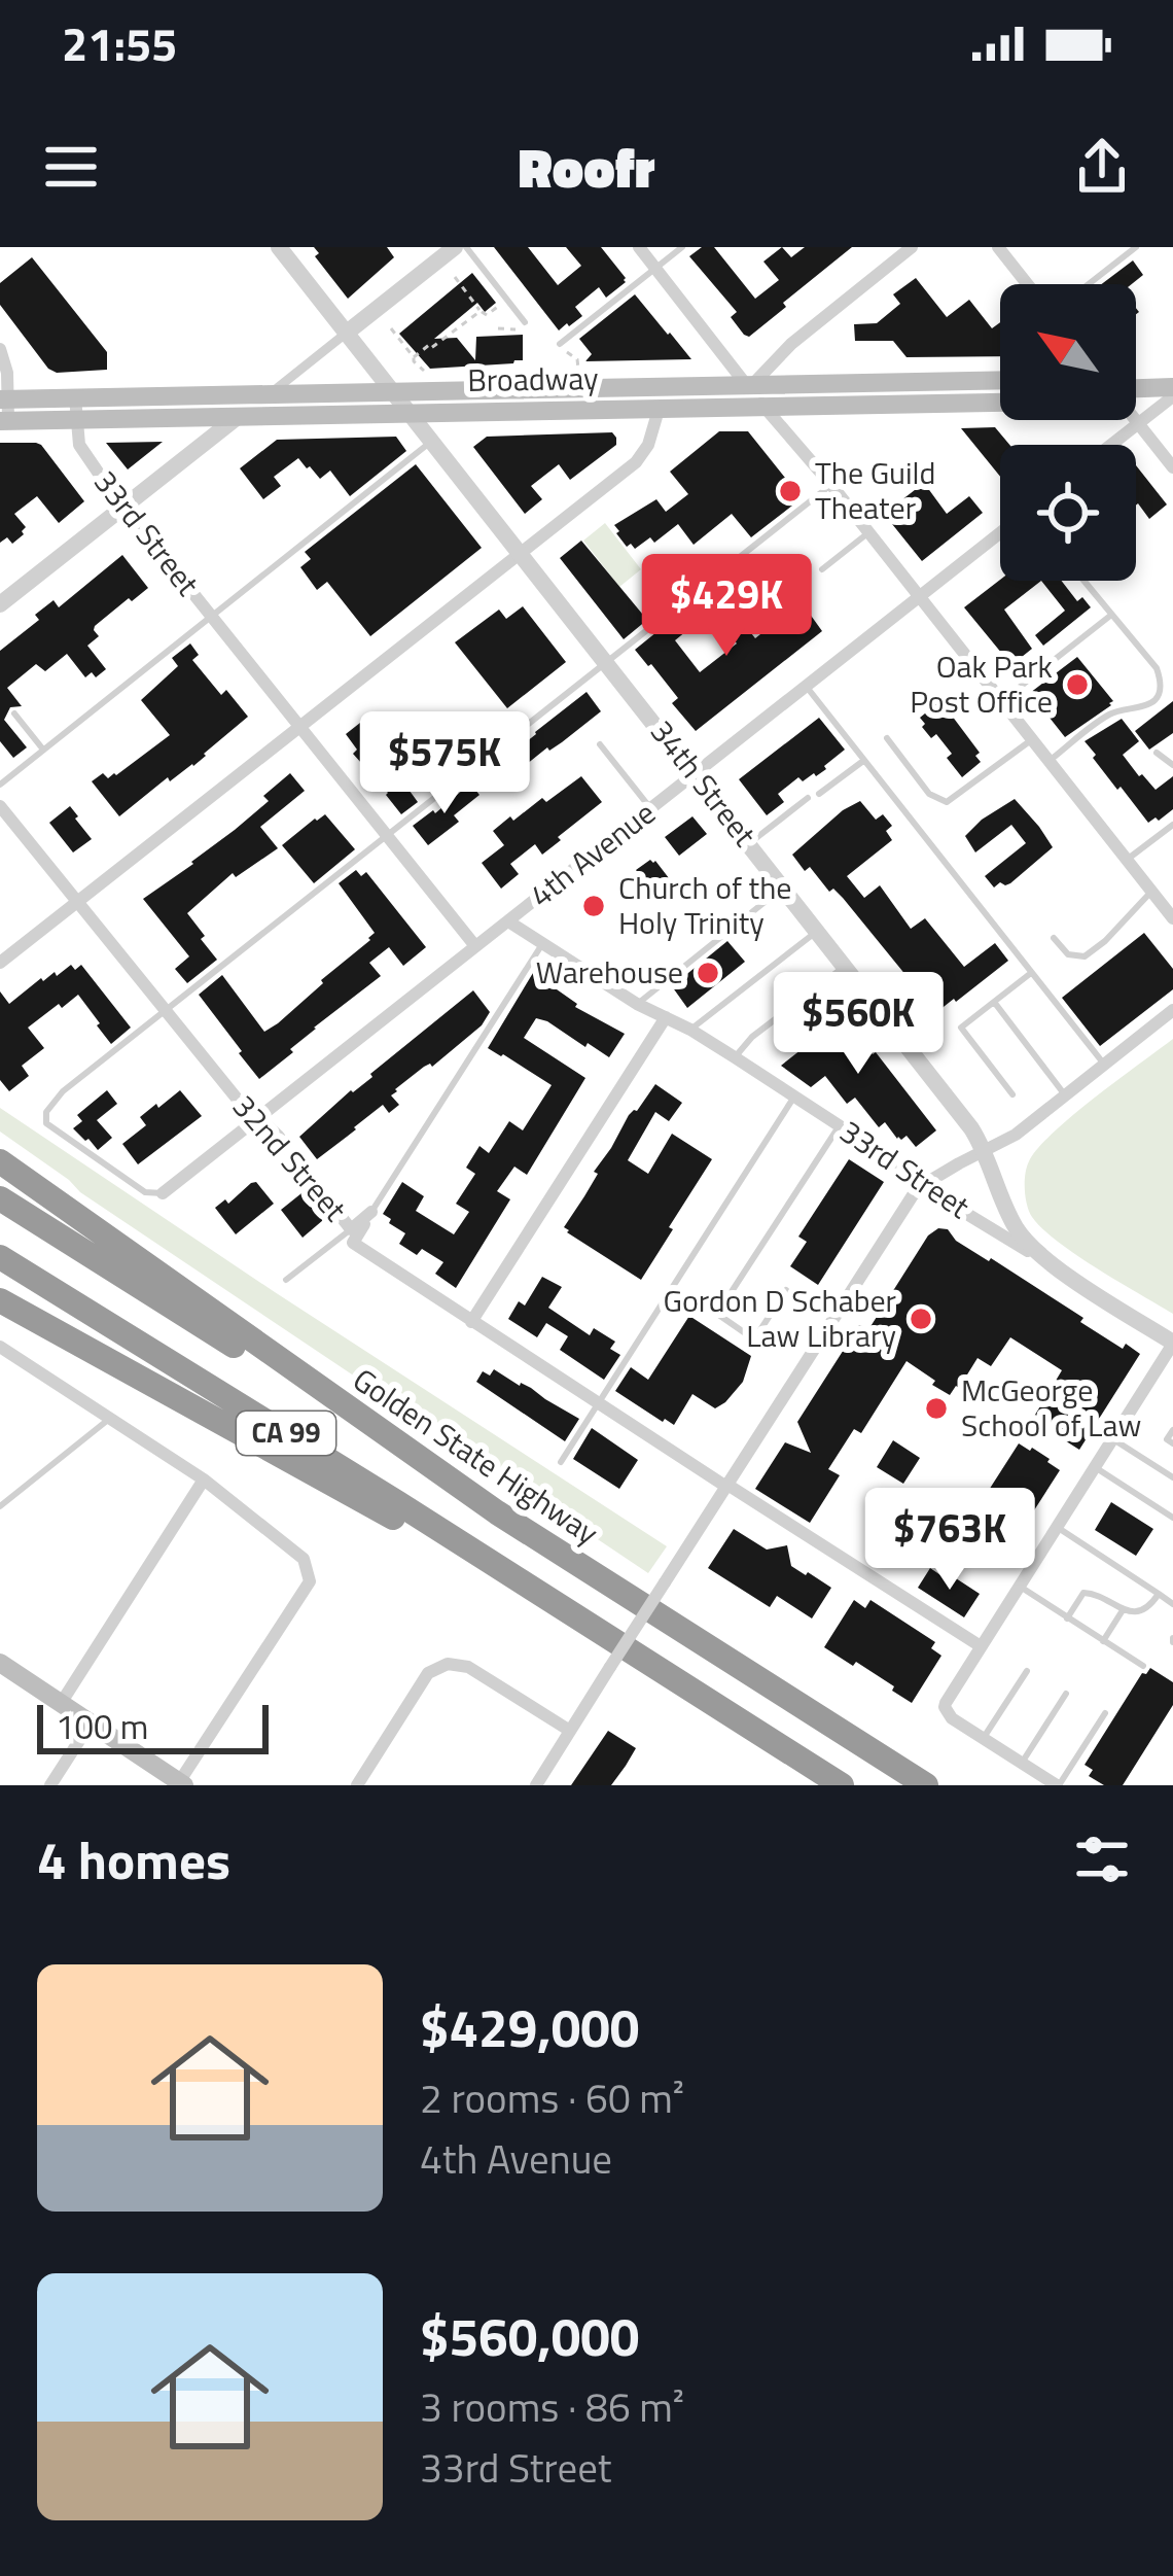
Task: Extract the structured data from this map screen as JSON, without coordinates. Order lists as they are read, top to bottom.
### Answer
{
  "streets": {
    "highway": ["CA 99", "Golden State Highway"],
    "main road": ["Broadway"],
    "street": [
      "33rd Street",
      "34th Street",
      "4th Avenue",
      "32nd Street"
    ]
  },
  "crossings": [
    ["Broadway", "33rd Street"],
    ["Broadway", "34th Street"],
    ["33rd Street", "34th Street"],
    ["33rd Street", "4th Avenue"],
    ["34th Street", "4th Avenue"],
    ["4th Avenue", "32nd Street"]
  ],
  "places": [
    "The Guild Theater",
    "Oak Park Post Office",
    "Church of the Holy Trinity",
    "Warehouse",
    "Gordon D Schaber Law Library",
    "McGeorge School of Law"
  ],
  "scale_bar": "100 m",
  "north": "top left",
  "page": {
    "status": "21:55",
    "header": "Roofr",
    "price": [
      "$429K",
      "$575K",
      "$560K",
      "$763K"
    ],
    "scale": "100 m",
    "heading": "4 homes",
    "list": [
      {
        "name": "$429,000",
        "note": "2 rooms · 60 m² · 4th Avenue"
      },
      {
        "name": "$560,000",
        "note": "3 rooms · 86 m² · 33rd Street"
      }
    ]
  }
}
